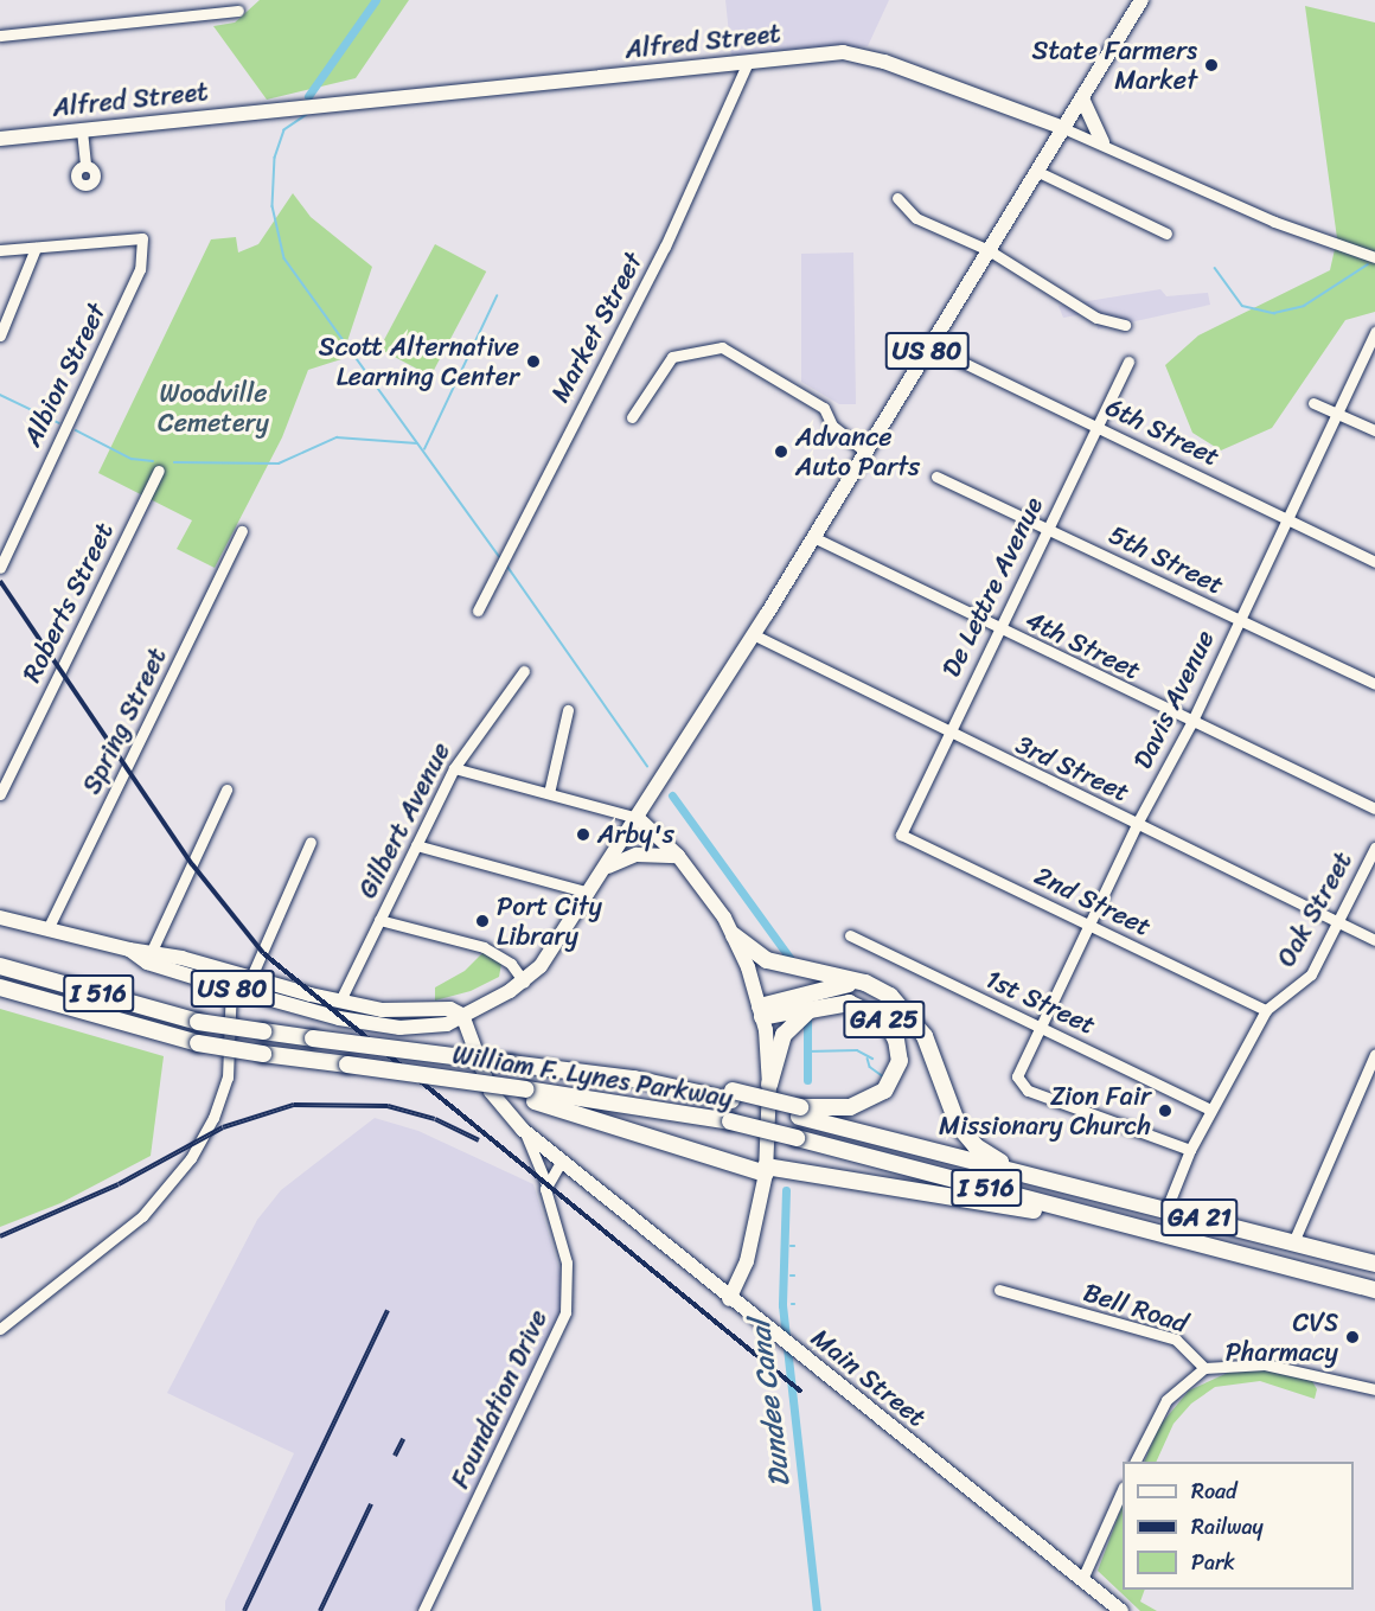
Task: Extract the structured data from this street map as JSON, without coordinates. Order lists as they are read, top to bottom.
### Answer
{
  "streets": {
    "highway": [
      "I 516",
      "GA 25",
      "William F. Lynes Parkway",
      "GA 21"
    ],
    "main road": ["Alfred Street", "US 80", "Main Street"],
    "street": [
      "Market Street",
      "Albion Street",
      "6th Street",
      "5th Street",
      "De Lettre Avenue",
      "Roberts Street",
      "4th Street",
      "Davis Avenue",
      "Spring Street",
      "3rd Street",
      "Gilbert Avenue",
      "2nd Street",
      "Oak Street",
      "1st Street",
      "Bell Road",
      "Foundation Drive"
    ]
  },
  "crossings": [
    ["Alfred Street", "Market Street"],
    ["Alfred Street", "US 80"],
    ["US 80", "6th Street"],
    ["US 80", "4th Street"],
    ["US 80", "Spring Street"],
    ["US 80", "3rd Street"],
    ["US 80", "Gilbert Avenue"],
    ["US 80", "Main Street"],
    ["6th Street", "De Lettre Avenue"],
    ["6th Street", "Davis Avenue"],
    ["5th Street", "De Lettre Avenue"],
    ["5th Street", "Davis Avenue"],
    ["De Lettre Avenue", "4th Street"],
    ["De Lettre Avenue", "3rd Street"],
    ["De Lettre Avenue", "2nd Street"],
    ["4th Street", "Davis Avenue"],
    ["Davis Avenue", "3rd Street"],
    ["Davis Avenue", "2nd Street"],
    ["Davis Avenue", "Oak Street"],
    ["Davis Avenue", "1st Street"],
    ["3rd Street", "Oak Street"],
    ["2nd Street", "Oak Street"],
    ["Oak Street", "1st Street"],
    ["Oak Street", "GA 21"],
    ["GA 25", "William F. Lynes Parkway"],
    ["GA 25", "Main Street"],
    ["William F. Lynes Parkway", "GA 21"],
    ["Main Street", "Foundation Drive"]
  ],
  "water": ["Dundee Canal"],
  "parks": ["Woodville Cemetery"],
  "places": [
    "State Farmers Market",
    "Scott Alternative Learning Center",
    "Advance Auto Parts",
    "Arby's",
    "Port City Library",
    "Zion Fair Missionary Church",
    "CVS Pharmacy"
  ],
  "legend": ["Road", "Railway", "Park"]
}
